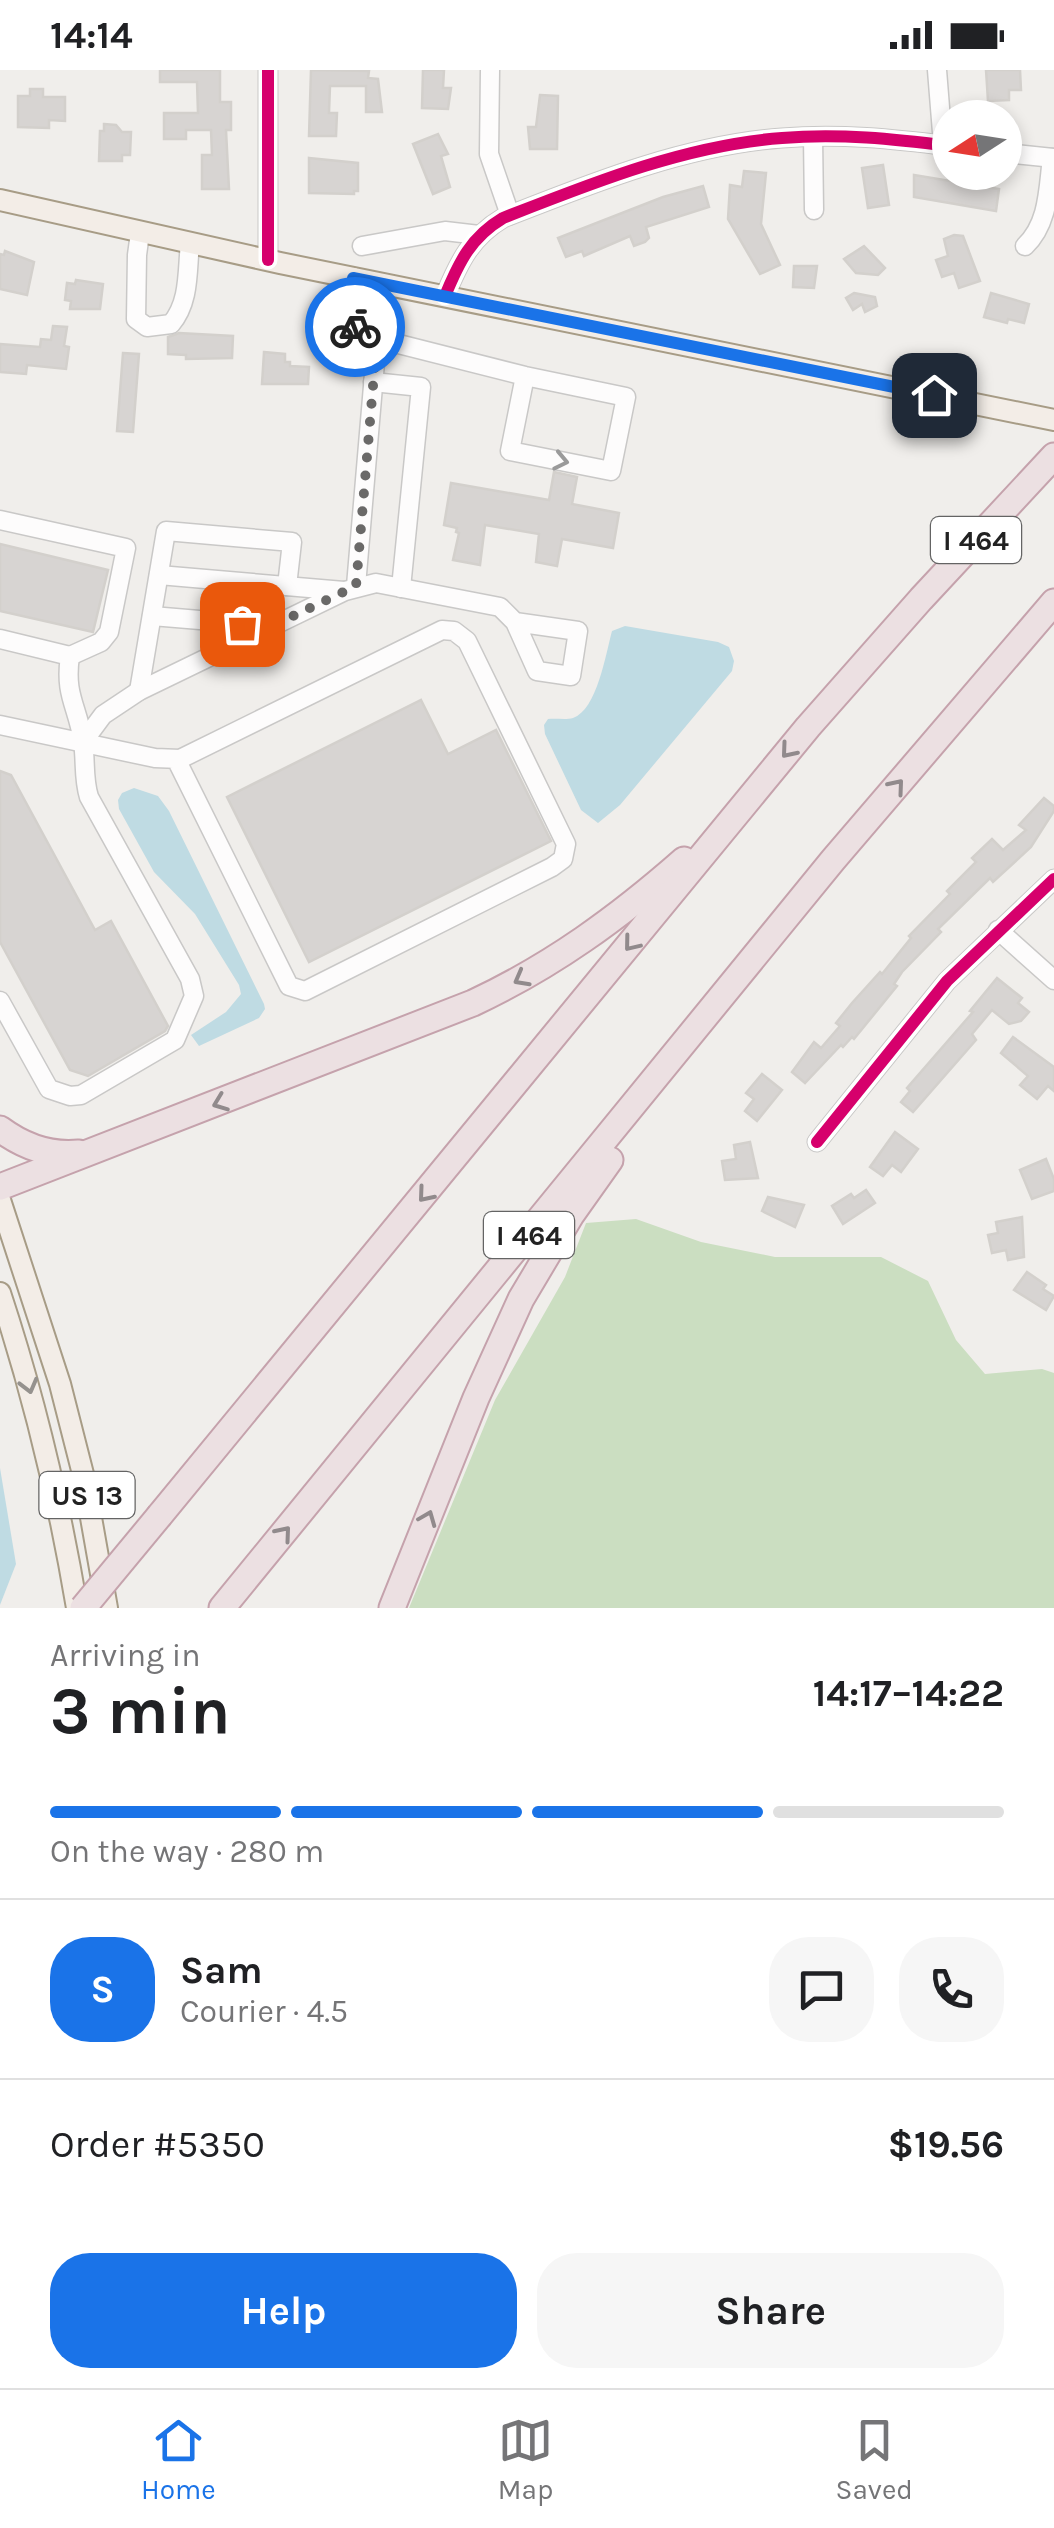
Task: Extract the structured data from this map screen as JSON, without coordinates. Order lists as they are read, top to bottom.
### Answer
{
  "streets": {
    "highway": ["I 464"],
    "main road": ["US 13"]
  },
  "crossings": [
    ["I 464", "US 13"]
  ],
  "north": "left",
  "page": {
    "status": "14:14",
    "heading": ["3 min", "Arriving in", "14:17–14:22"],
    "panel": [
      "Sam",
      "Courier · 4.5",
      "Order #5350",
      "$19.56"
    ],
    "bar": "On the way · 280 m",
    "round": "S",
    "buttons": ["Help", "Share"],
    "tabs": ["Home", "Map", "Saved"]
  }
}
